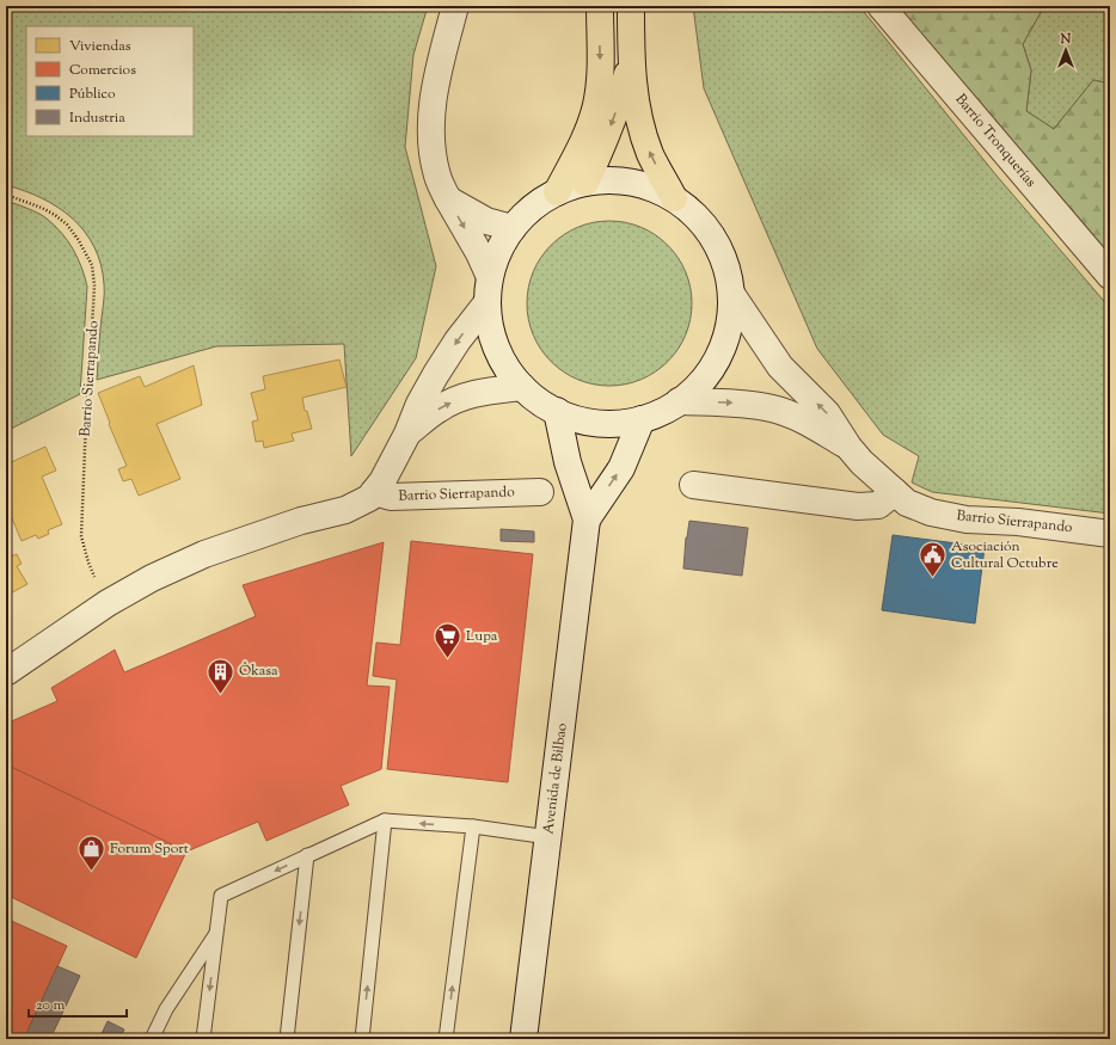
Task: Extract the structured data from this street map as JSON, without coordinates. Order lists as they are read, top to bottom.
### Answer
{
  "streets": {
    "street": ["Barrio Tronquerías", "Barrio Sierrapando", "Avenida de Bilbao"]
  },
  "places": {
    "public building": ["Asociación Cultural Octubre"],
    "supermarket": ["Lupa"],
    "building": ["Ôkasa"],
    "shop": ["Forum Sport"]
  },
  "legend": [
    "Viviendas",
    "Comercios",
    "Público",
    "Industria"
  ],
  "scale_bar": "20 m",
  "north": "top"
}
